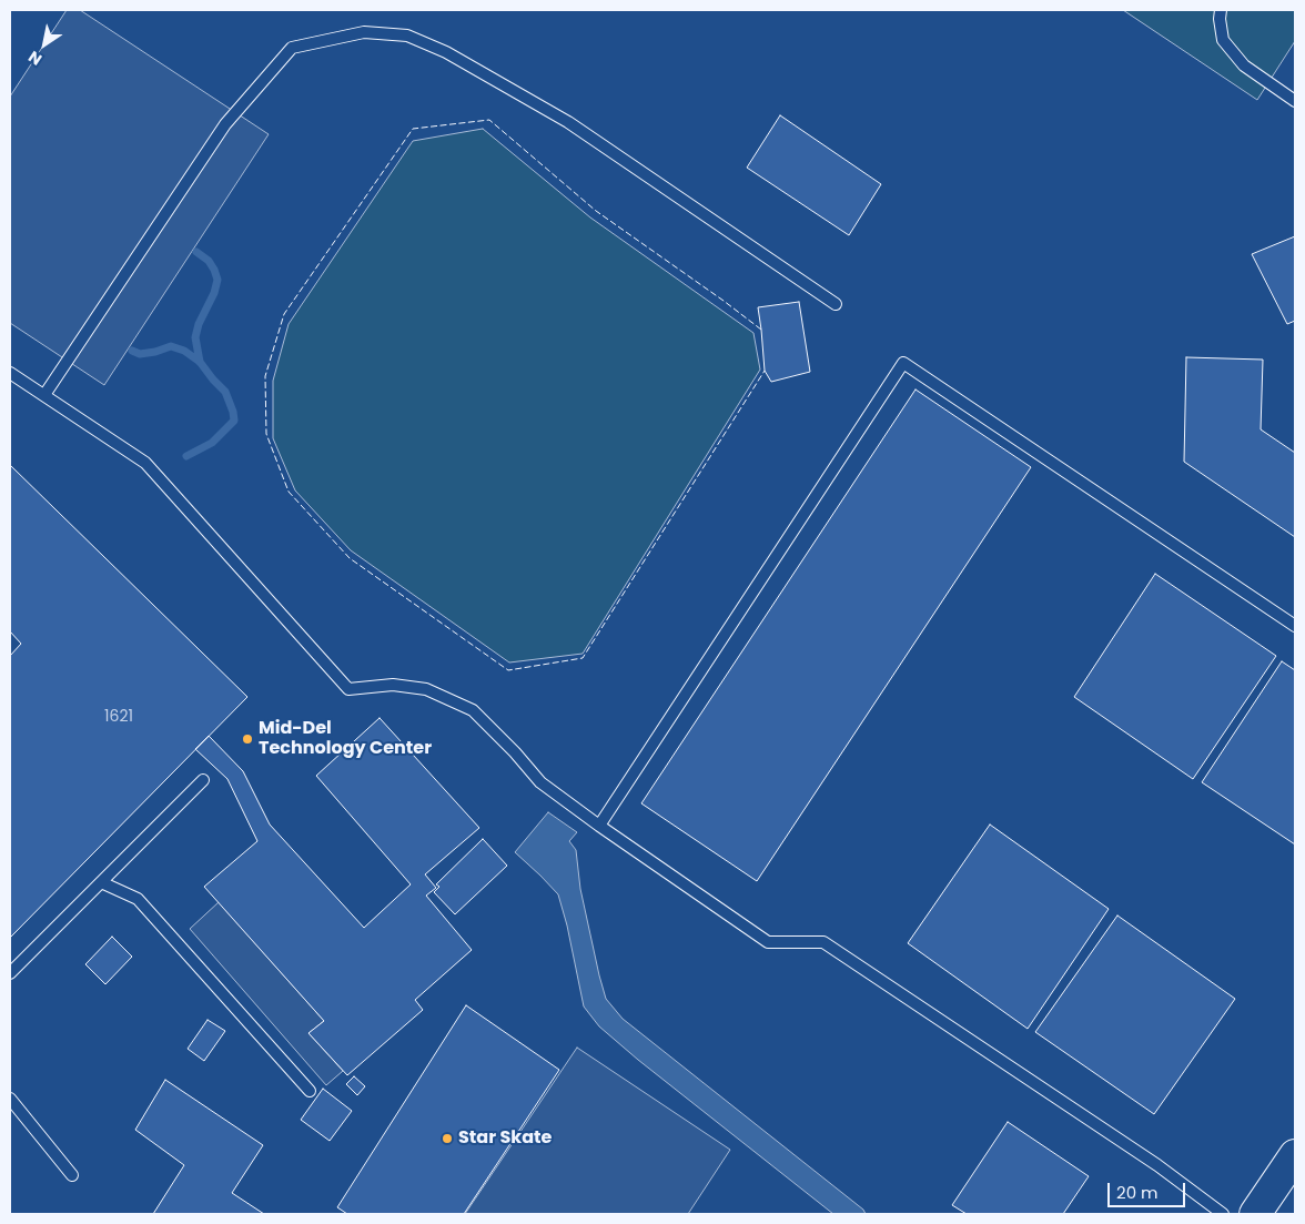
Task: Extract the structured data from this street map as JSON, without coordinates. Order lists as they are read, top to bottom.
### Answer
{
  "places": ["Mid-Del Technology Center", "Star Skate"],
  "house_numbers": ["1621"],
  "scale_bar": "20 m",
  "north": "bottom left"
}
